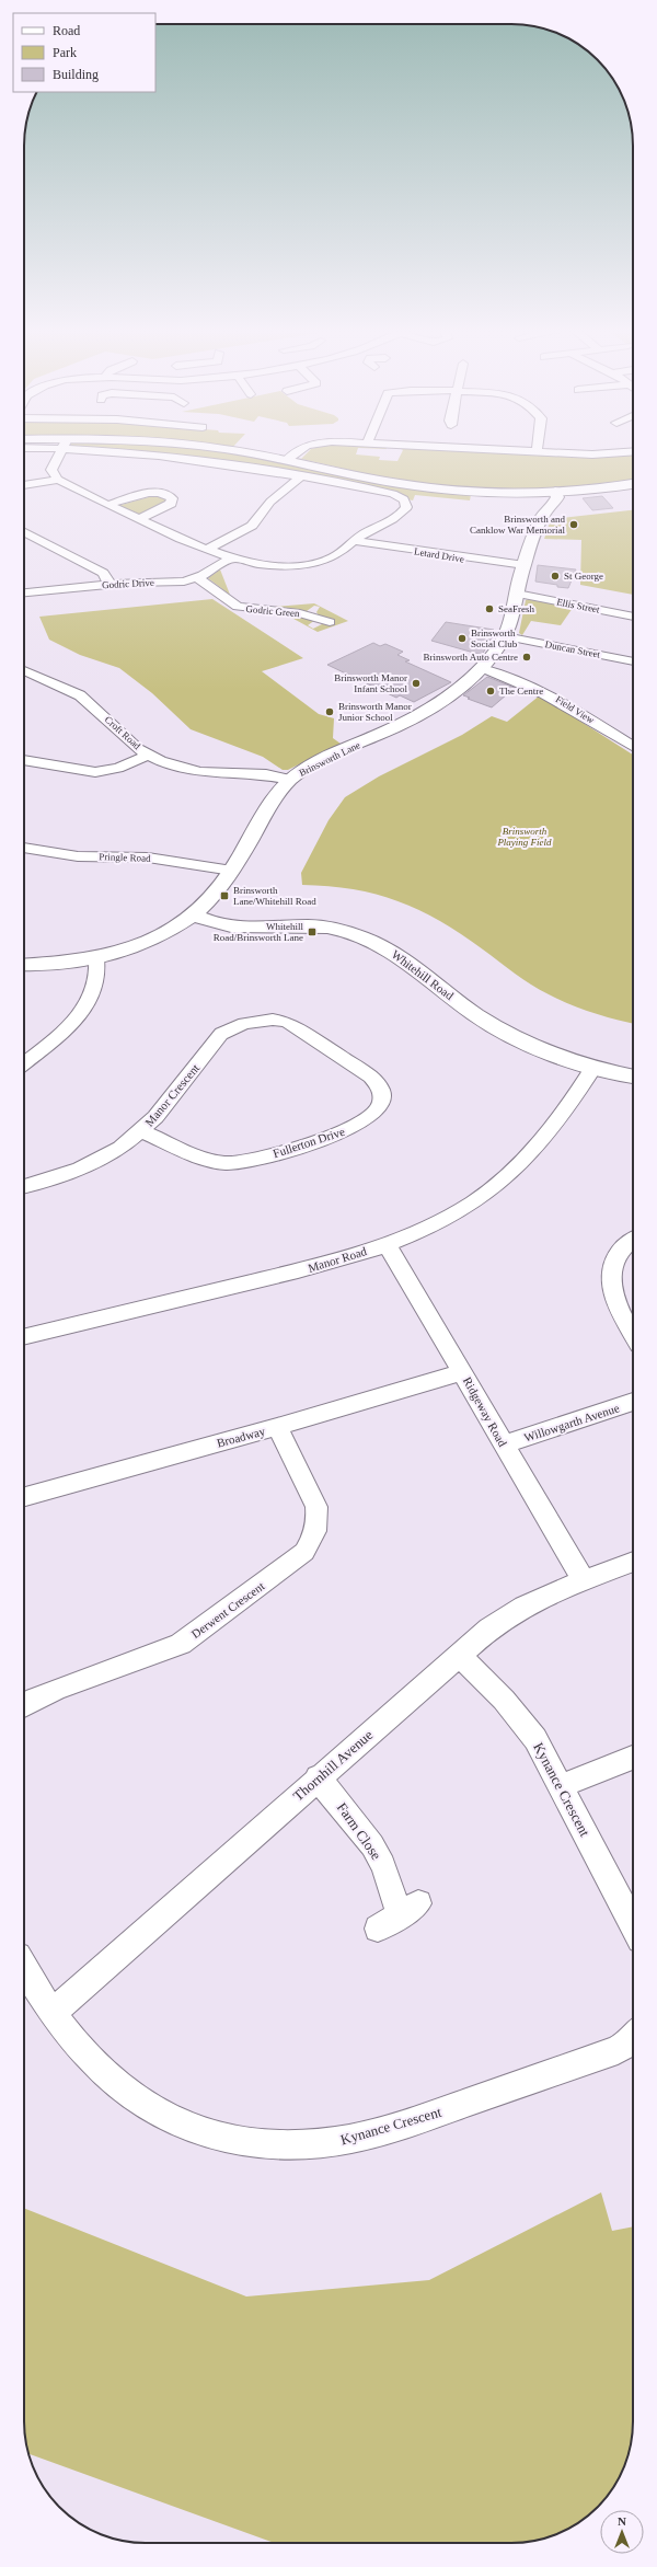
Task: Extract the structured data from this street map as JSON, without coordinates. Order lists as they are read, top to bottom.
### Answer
{
  "streets": {
    "street": [
      "Letard Drive",
      "Godric Drive",
      "Ellis Street",
      "Godric Green",
      "Duncan Street",
      "Field View",
      "Croft Road",
      "Brinsworth Lane",
      "Pringle Road",
      "Whitehill Road",
      "Manor Crescent",
      "Fullerton Drive",
      "Manor Road",
      "Ridgeway Road",
      "Willowgarth Avenue",
      "Broadway",
      "Derwent Crescent",
      "Thornhill Avenue",
      "Kynance Crescent",
      "Farm Close"
    ]
  },
  "crossings": [
    ["Letard Drive", "Brinsworth Lane"],
    ["Godric Drive", "Godric Green"],
    ["Ellis Street", "Brinsworth Lane"],
    ["Duncan Street", "Brinsworth Lane"],
    ["Field View", "Brinsworth Lane"],
    ["Croft Road", "Brinsworth Lane"],
    ["Brinsworth Lane", "Pringle Road"],
    ["Brinsworth Lane", "Whitehill Road"],
    ["Whitehill Road", "Manor Road"],
    ["Manor Crescent", "Fullerton Drive"],
    ["Manor Road", "Ridgeway Road"],
    ["Ridgeway Road", "Willowgarth Avenue"],
    ["Ridgeway Road", "Broadway"],
    ["Ridgeway Road", "Thornhill Avenue"],
    ["Broadway", "Derwent Crescent"],
    ["Thornhill Avenue", "Kynance Crescent"],
    ["Thornhill Avenue", "Farm Close"]
  ],
  "parks": ["Brinsworth Playing Field"],
  "places": {
    "other": [
      "Brinsworth and Canklow War Memorial",
      "St George",
      "SeaFresh",
      "Brinsworth Social Club",
      "Brinsworth Auto Centre",
      "Brinsworth Manor Infant School",
      "The Centre",
      "Brinsworth Manor Junior School"
    ],
    "transit": ["Brinsworth Lane/Whitehill Road", "Whitehill Road/Brinsworth Lane"]
  },
  "legend": ["Road", "Park", "Building"],
  "north": "top"
}
